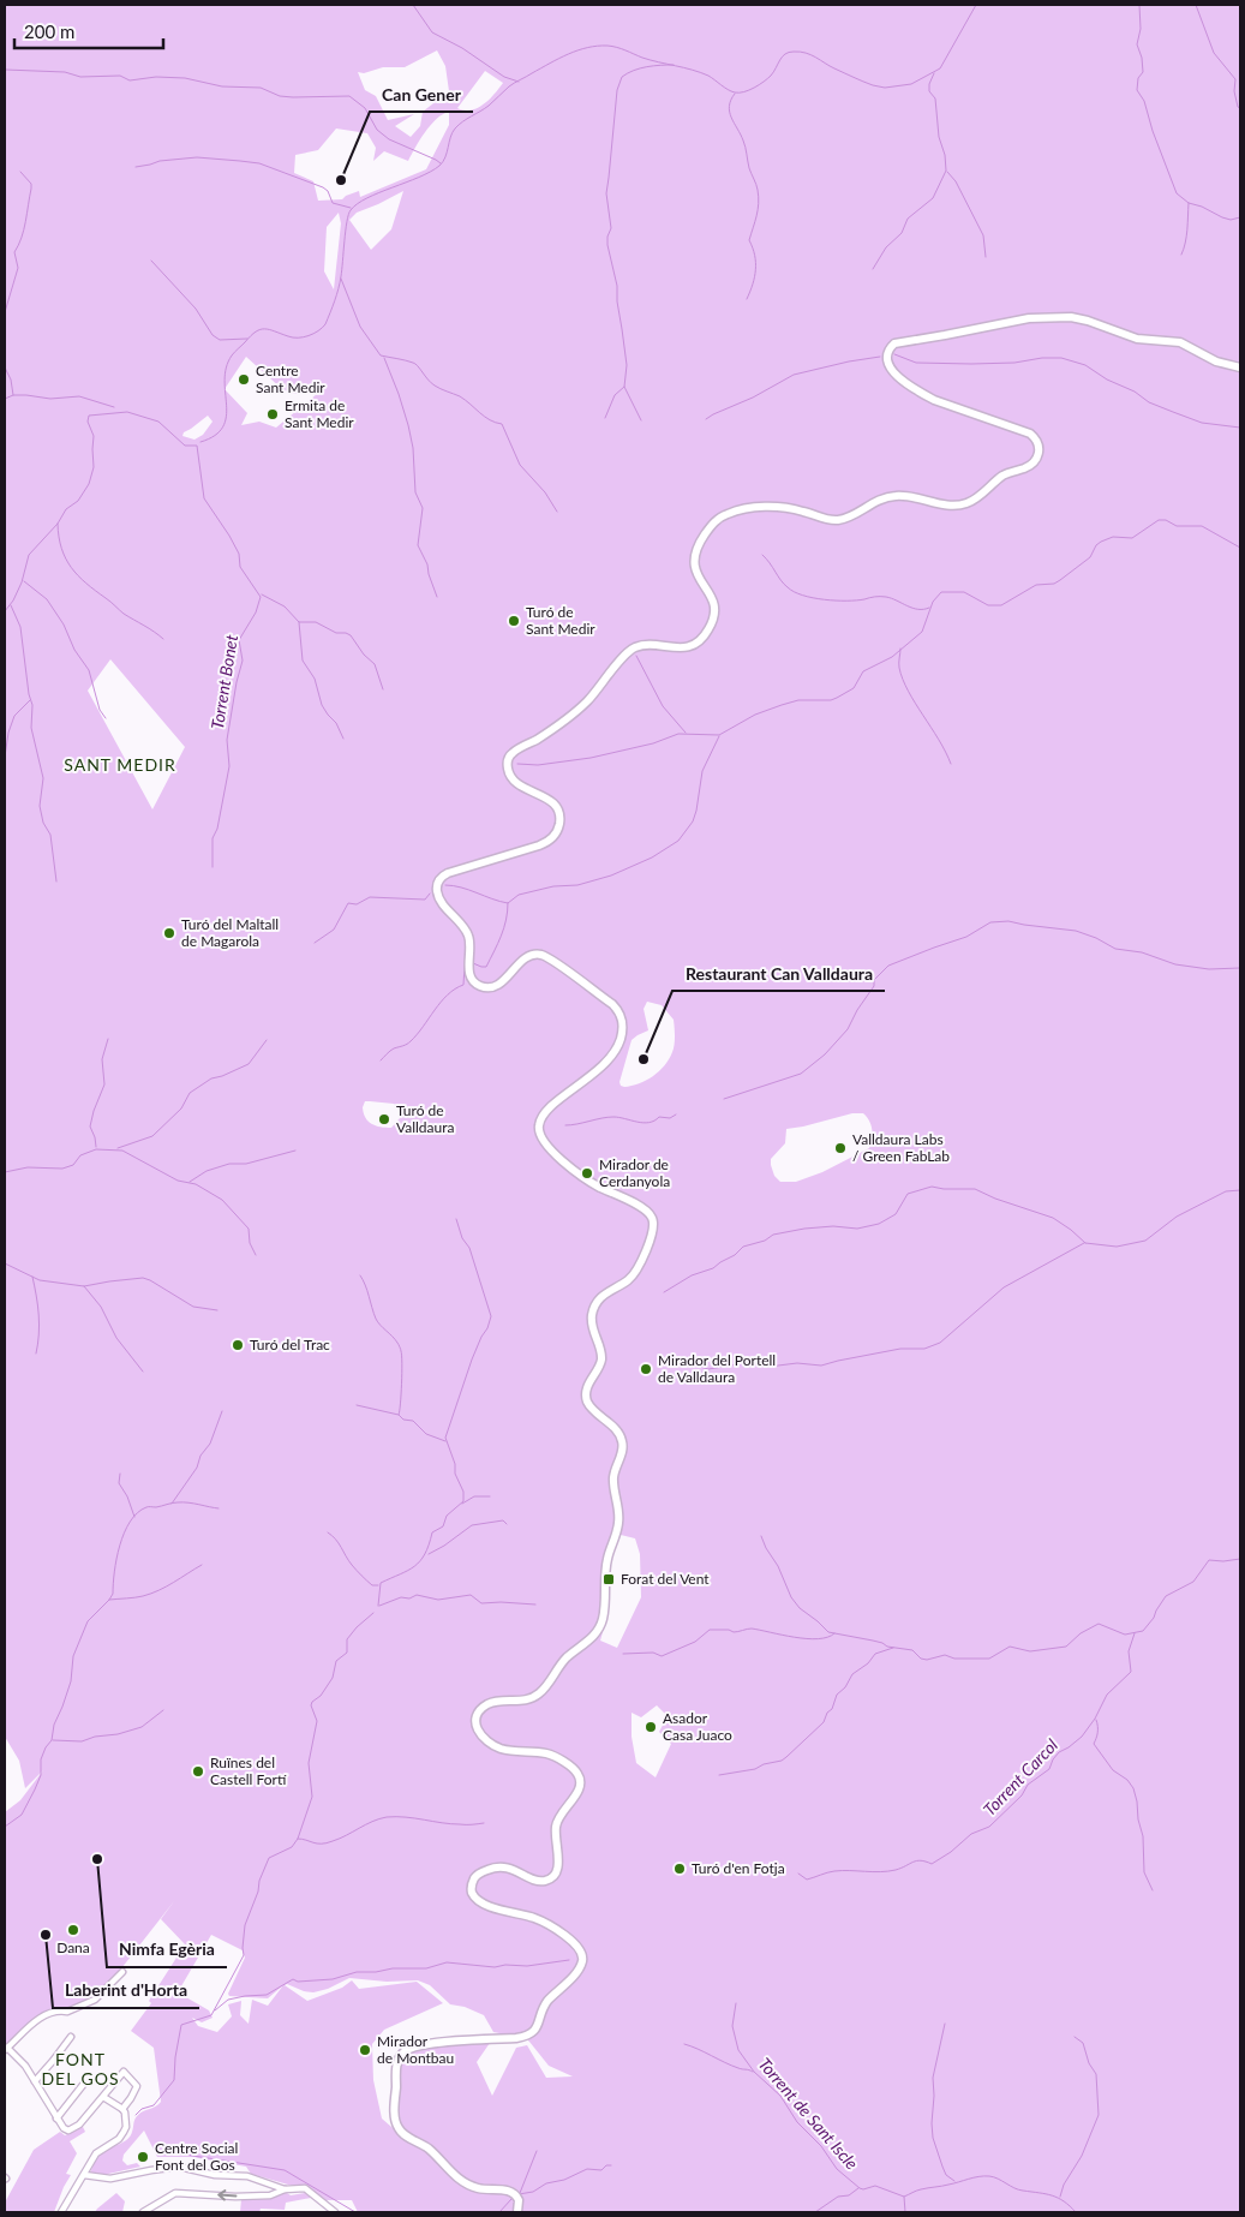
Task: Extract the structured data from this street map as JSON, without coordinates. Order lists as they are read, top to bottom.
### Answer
{
  "districts": ["SANT MEDIR", "FONT DEL GOS"],
  "water": ["Torrent Bonet", "Torrent Carcol", "Torrent de Sant Iscle"],
  "places": {
    "other": [
      "Can Gener",
      "Centre Sant Medir",
      "Ermita de Sant Medir",
      "Turó de Sant Medir",
      "Turó del Maltall de Magarola",
      "Restaurant Can Valldaura",
      "Turó de Valldaura",
      "Valldaura Labs / Green FabLab",
      "Mirador de Cerdanyola",
      "Turó del Trac",
      "Mirador del Portell de Valldaura",
      "Asador Casa Juaco",
      "Ruïnes del Castell Fortí",
      "Nimfa Egèria",
      "Turó d'en Fotja",
      "Dana",
      "Laberint d'Horta",
      "Mirador de Montbau",
      "Centre Social Font del Gos"
    ],
    "transit": ["Forat del Vent"]
  },
  "scale_bar": "200 m"
}
